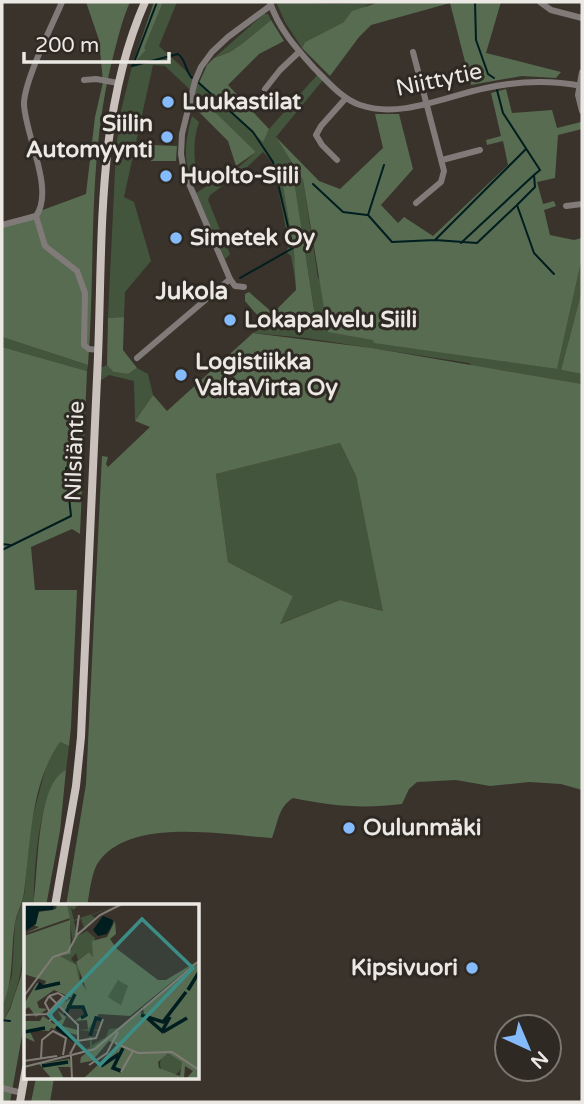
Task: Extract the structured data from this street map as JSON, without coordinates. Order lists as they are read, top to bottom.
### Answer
{
  "streets": {
    "main road": ["Nilsiäntie"],
    "street": ["Niittytie"]
  },
  "districts": ["Jukola"],
  "places": [
    "Luukastilat",
    "Siilin Automyynti",
    "Huolto-Siili",
    "Simetek Oy",
    "Lokapalvelu Siili",
    "Logistiikka ValtaVirta Oy",
    "Oulunmäki",
    "Kipsivuori"
  ],
  "scale_bar": "200 m",
  "north": "bottom right"
}
